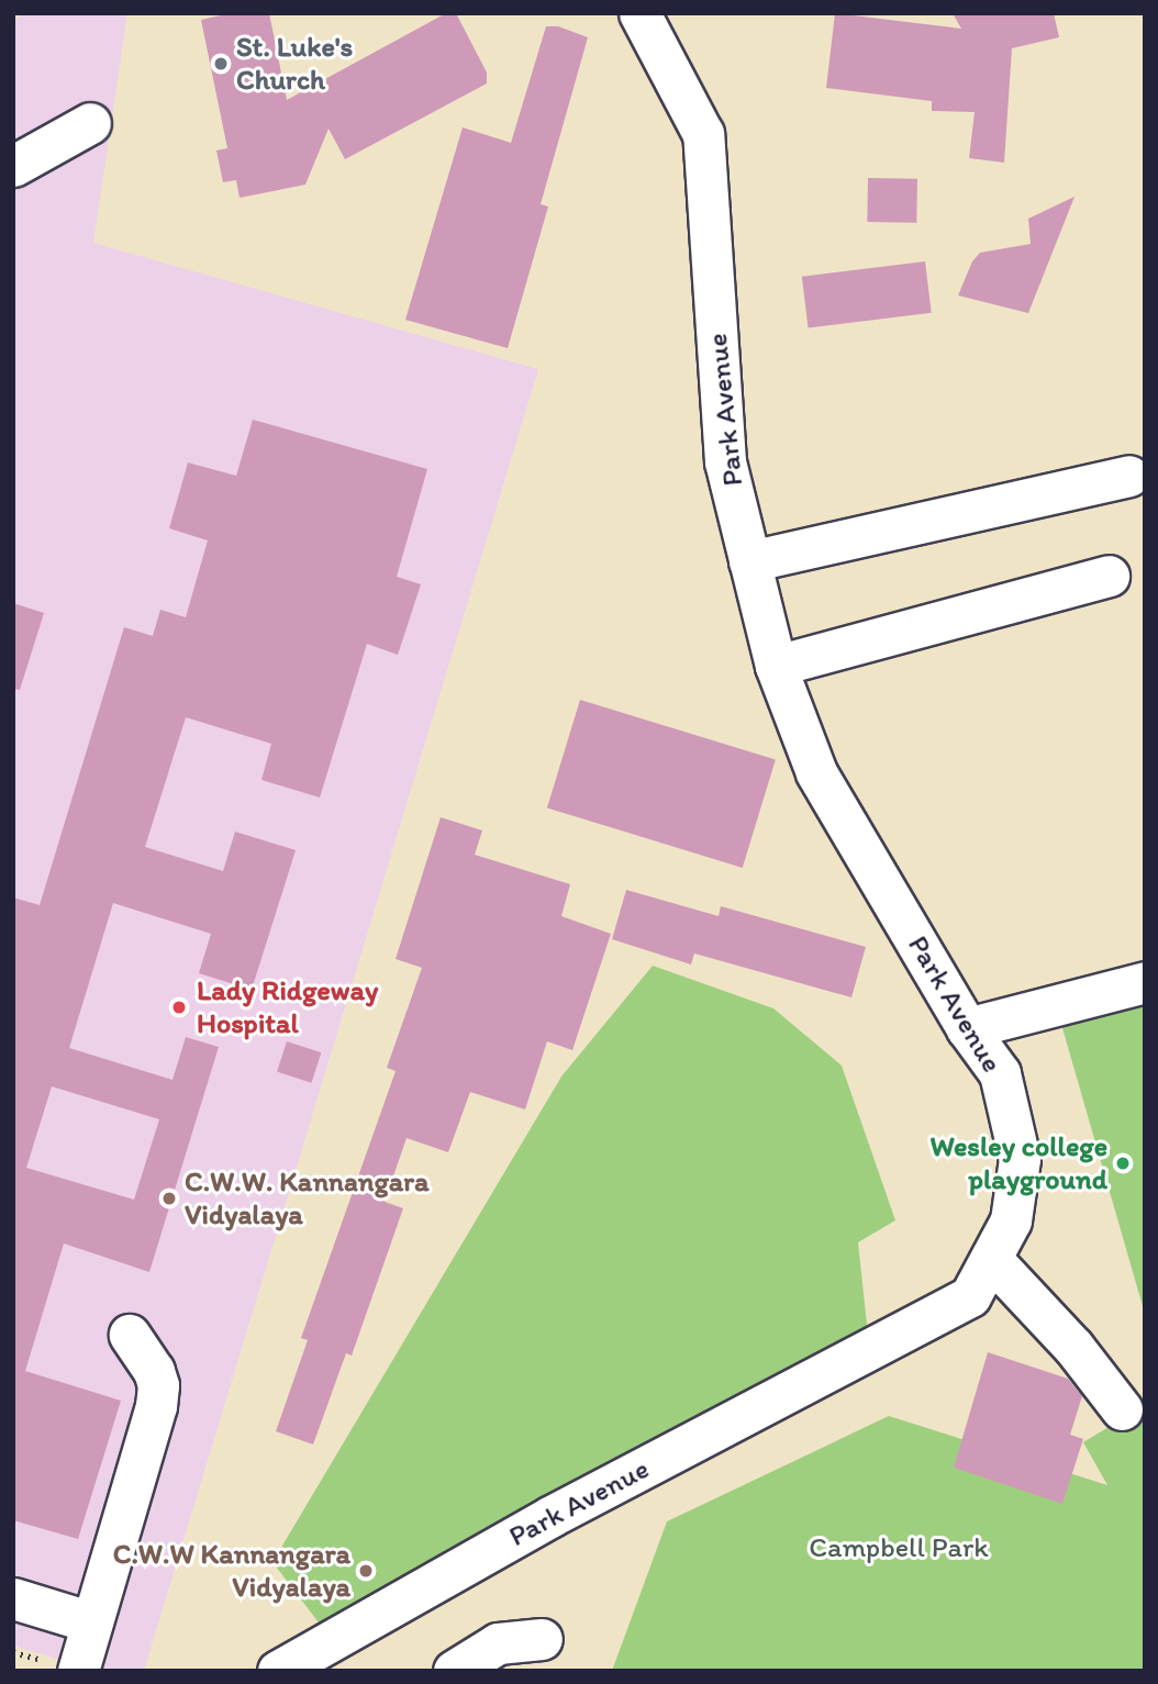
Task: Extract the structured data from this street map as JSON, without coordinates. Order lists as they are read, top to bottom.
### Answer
{
  "streets": {
    "street": ["Park Avenue"]
  },
  "parks": ["Campbell Park"],
  "places": [
    "St. Luke's Church",
    "Lady Ridgeway Hospital",
    "Wesley college playground",
    "C.W.W. Kannangara Vidyalaya",
    "C.W.W Kannangara Vidyalaya"
  ]
}
